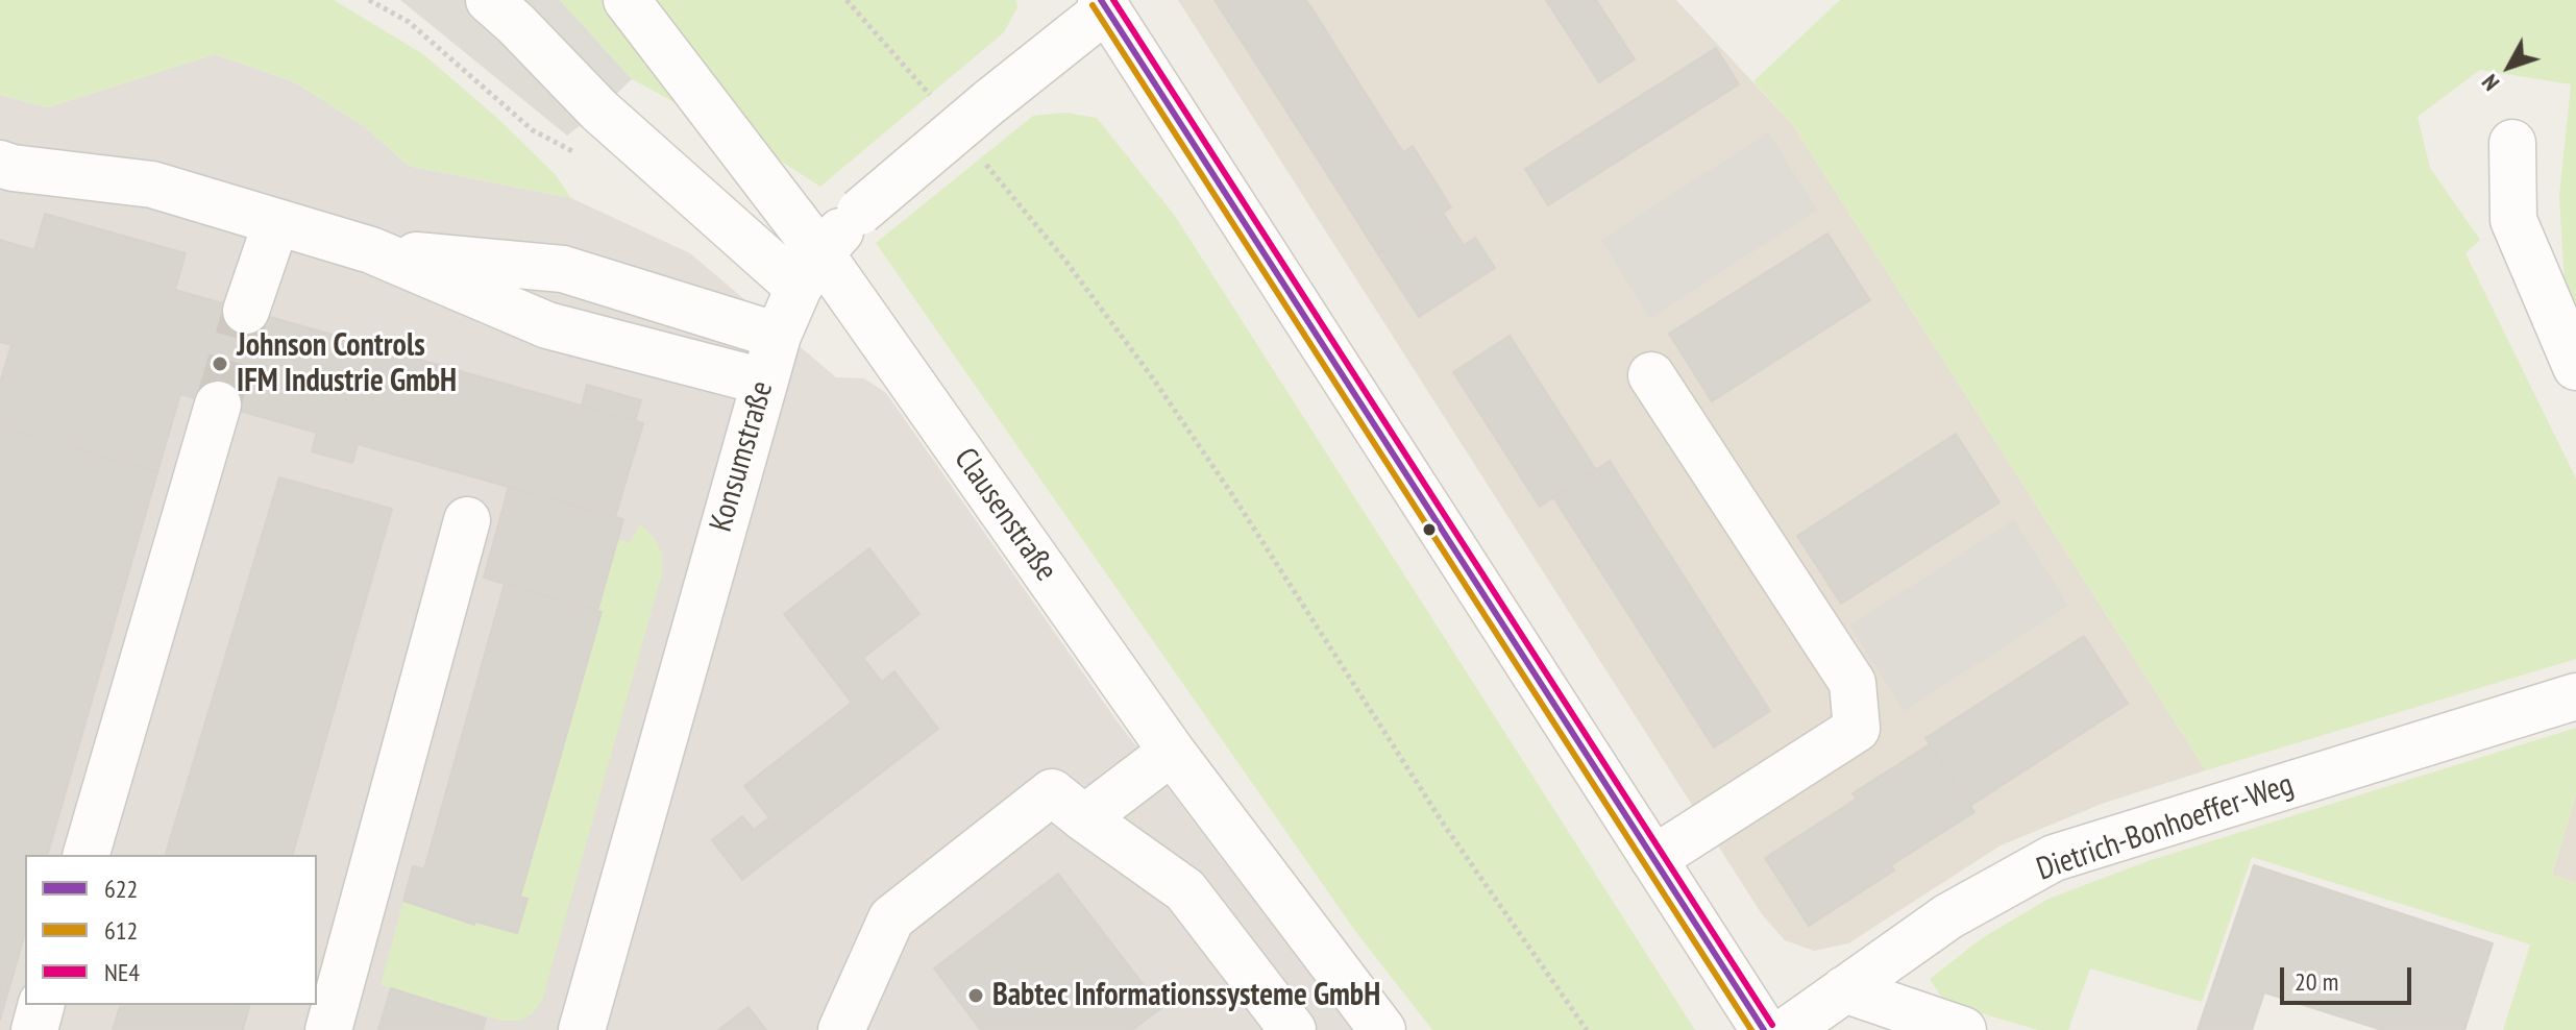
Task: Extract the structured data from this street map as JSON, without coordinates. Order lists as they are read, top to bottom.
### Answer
{
  "streets": {
    "street": ["Konsumstraße", "Clausenstraße", "Dietrich-Bonhoeffer-Weg"]
  },
  "crossings": [
    ["Konsumstraße", "Clausenstraße"]
  ],
  "places": ["Johnson Controls IFM Industrie GmbH", "Babtec Informationssysteme GmbH"],
  "lines": ["transit line 622", "transit line NE4", "transit line 612"],
  "legend": ["622", "612", "NE4"],
  "scale_bar": "20 m",
  "north": "bottom left"
}
